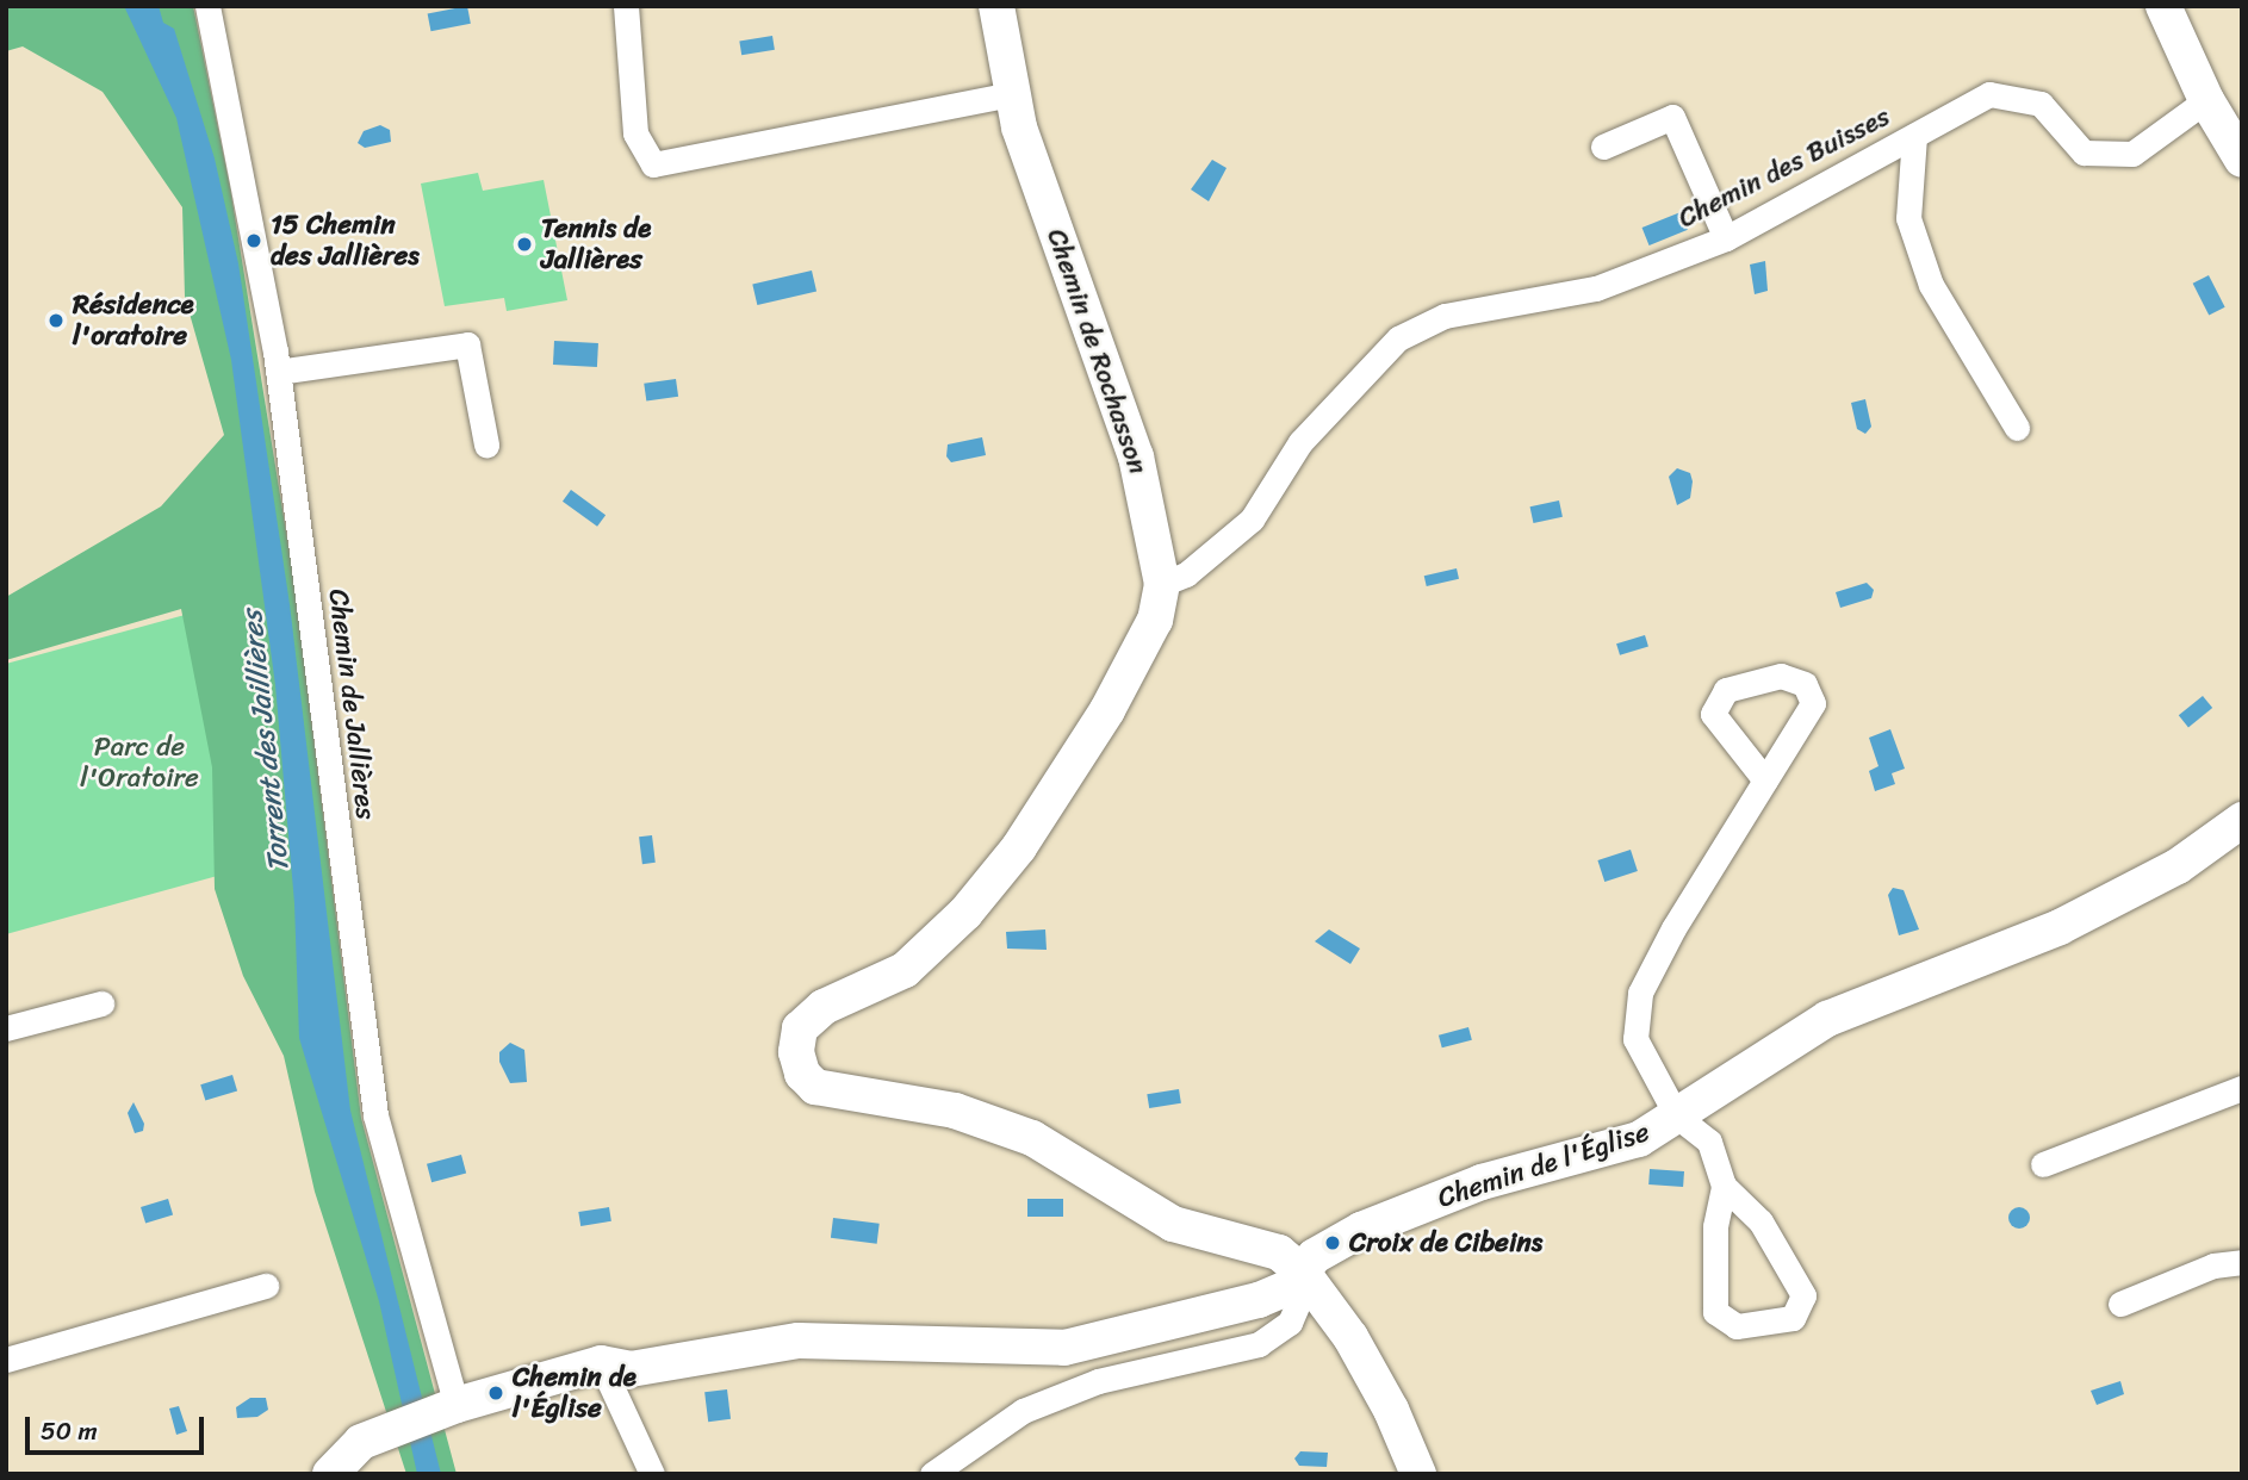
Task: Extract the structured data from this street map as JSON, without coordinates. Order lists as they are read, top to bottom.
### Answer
{
  "streets": {
    "street": [
      "Chemin des Buisses",
      "Chemin de Rochasson",
      "Chemin de Jallières",
      "Chemin de l'Église"
    ]
  },
  "crossings": [
    ["Chemin des Buisses", "Chemin de Rochasson"],
    ["Chemin de Rochasson", "Chemin de l'Église"],
    ["Chemin de Jallières", "Chemin de l'Église"]
  ],
  "water": ["Torrent des Jaillières"],
  "parks": ["Parc de l'Oratoire"],
  "places": [
    "15 Chemin des Jallières",
    "Tennis de Jallières",
    "Résidence l'oratoire",
    "Croix de Cibeins",
    "Chemin de l'Église"
  ],
  "scale_bar": "50 m"
}
